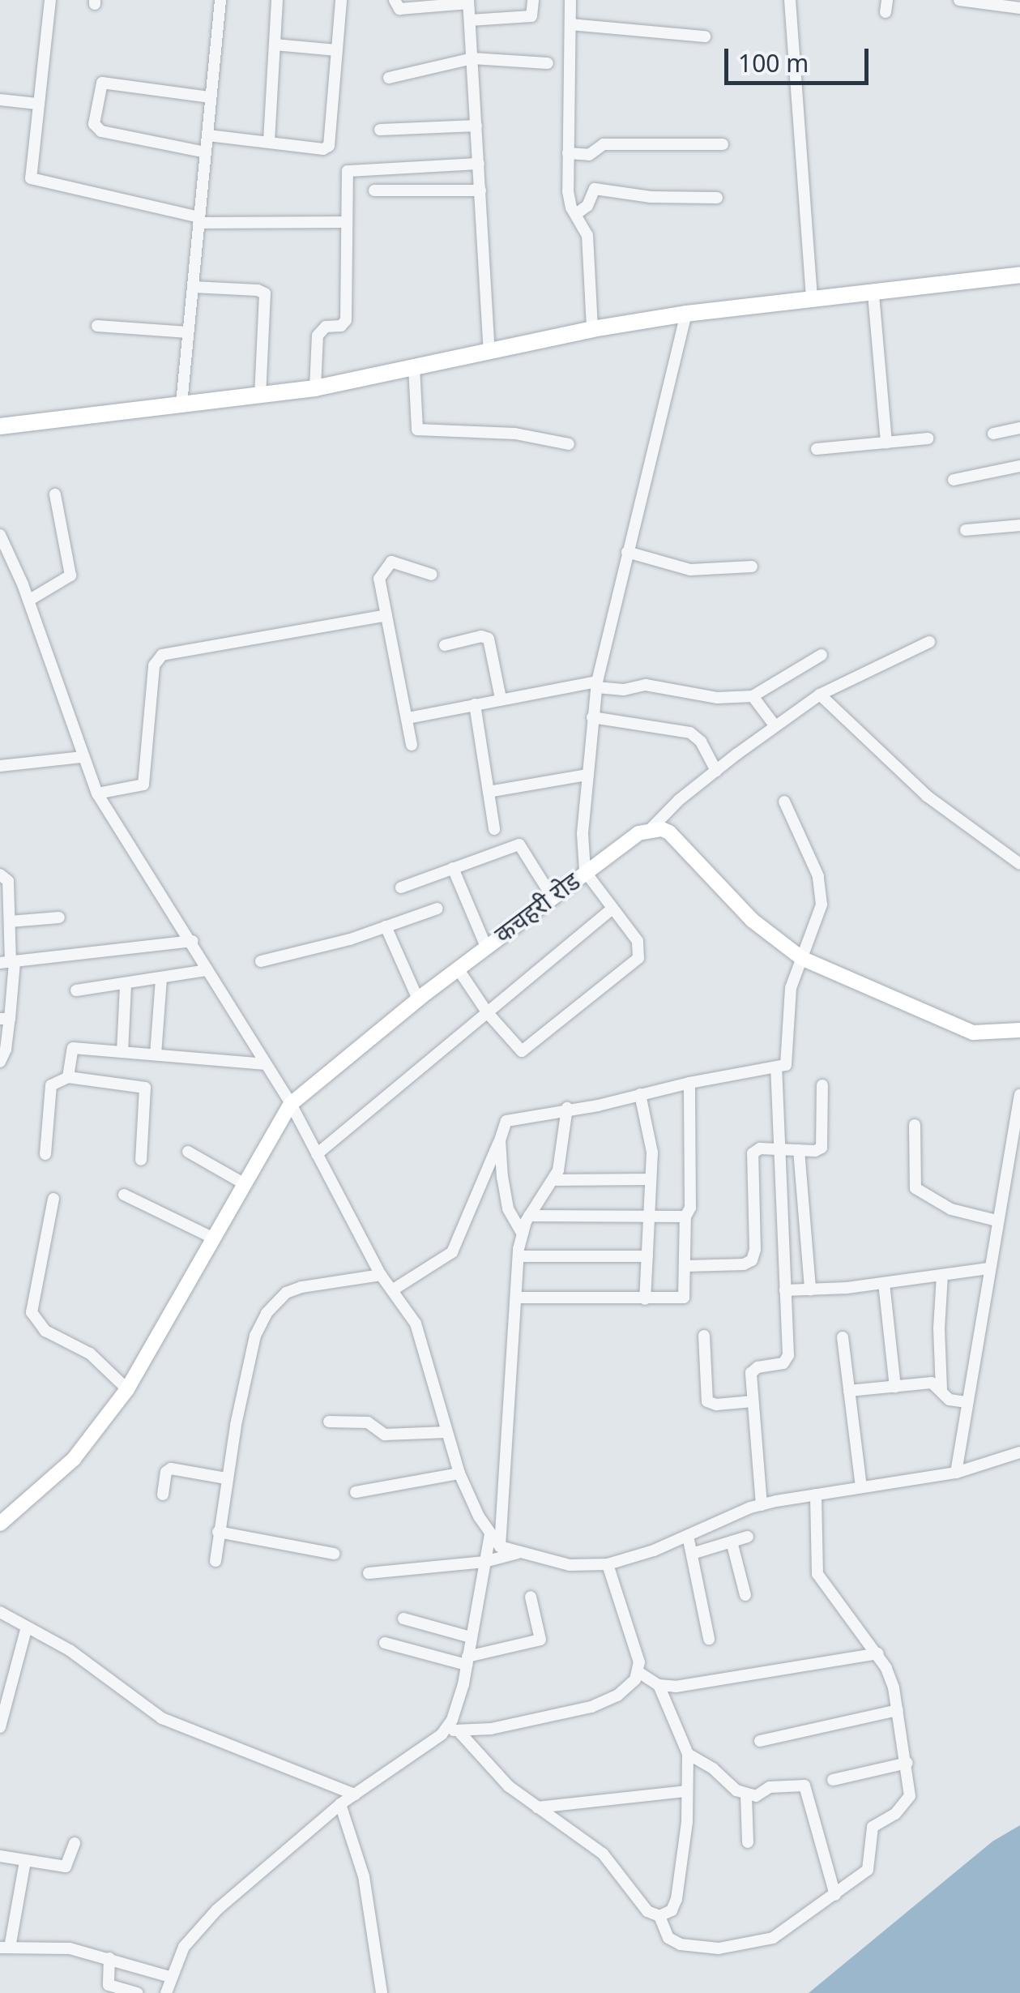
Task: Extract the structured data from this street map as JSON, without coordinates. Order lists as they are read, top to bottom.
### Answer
{
  "streets": {
    "main road": ["कचहरी रोड"]
  },
  "scale_bar": "100 m"
}
